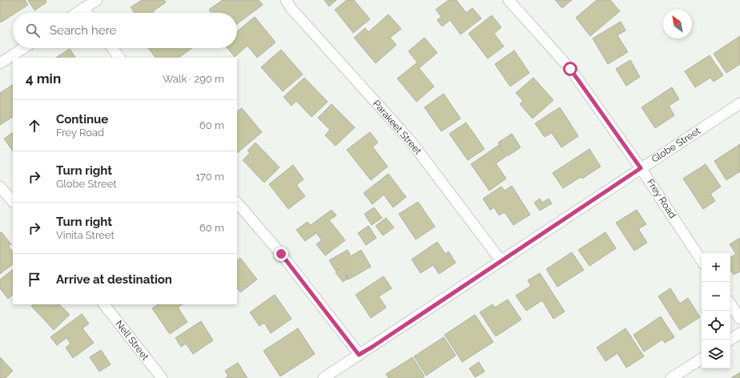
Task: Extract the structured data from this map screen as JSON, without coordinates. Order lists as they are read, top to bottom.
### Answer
{
  "streets": {
    "street": [
      "Parakeet Street",
      "Globe Street",
      "Frey Road",
      "Nell Street"
    ]
  },
  "crossings": [
    ["Parakeet Street", "Globe Street"],
    ["Globe Street", "Frey Road"]
  ],
  "north": "top left",
  "page": {
    "search": "Search here",
    "heading": ["4 min", "Walk · 290 m"],
    "list": [
      ["Continue", "Frey Road", "60 m"],
      ["Turn right", "Globe Street", "170 m"],
      ["Turn right", "Vinita Street", "60 m"],
      "Arrive at destination"
    ],
    "map_buttons": ["+", "−"]
  }
}
